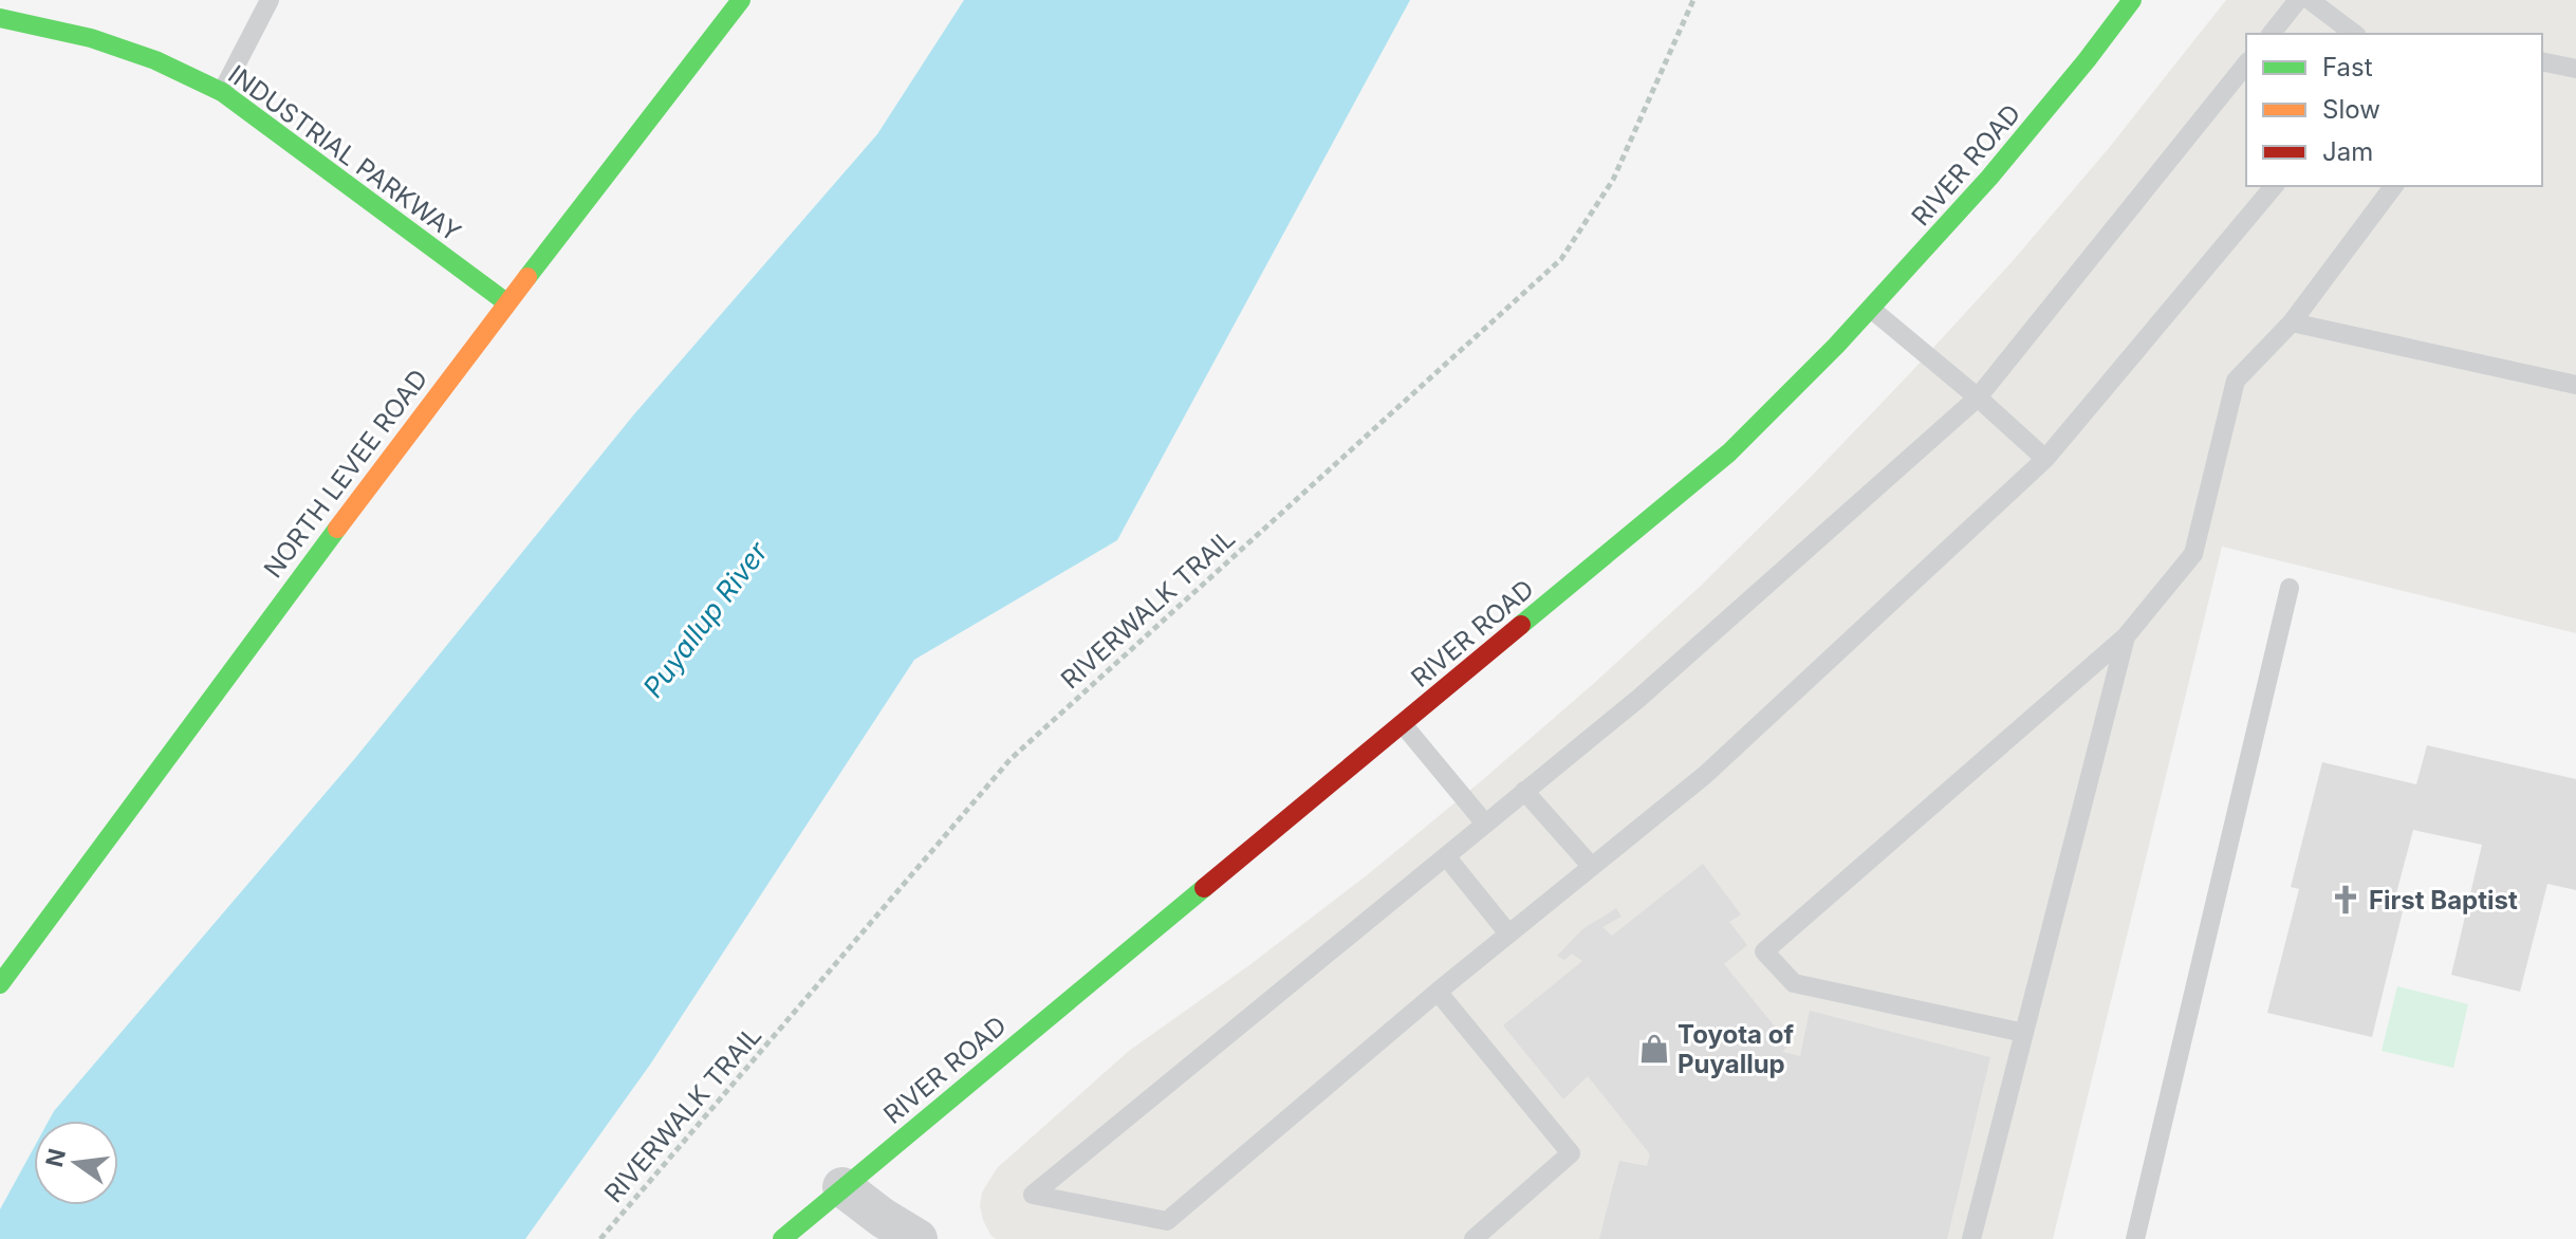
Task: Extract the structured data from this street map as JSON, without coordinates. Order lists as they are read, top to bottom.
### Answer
{
  "streets": {
    "main road": ["INDUSTRIAL PARKWAY", "RIVER ROAD", "NORTH LEVEE ROAD"],
    "path": ["RIVERWALK TRAIL"]
  },
  "crossings": [
    ["INDUSTRIAL PARKWAY", "NORTH LEVEE ROAD"]
  ],
  "water": ["Puyallup River"],
  "places": {
    "church": ["First Baptist"],
    "shop": ["Toyota of Puyallup"]
  },
  "legend": ["Fast", "Slow", "Jam"],
  "north": "left"
}
